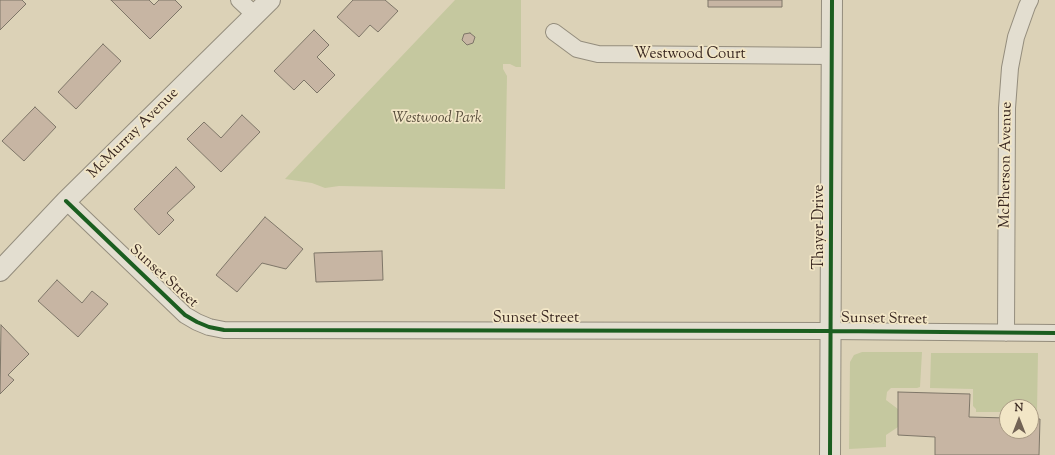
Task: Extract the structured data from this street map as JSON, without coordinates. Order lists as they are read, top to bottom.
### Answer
{
  "streets": {
    "street": [
      "Westwood Court",
      "McMurray Avenue",
      "McPherson Avenue",
      "Thayer Drive",
      "Sunset Street"
    ]
  },
  "crossings": [
    ["Westwood Court", "Thayer Drive"],
    ["McMurray Avenue", "Sunset Street"],
    ["McPherson Avenue", "Sunset Street"],
    ["Thayer Drive", "Sunset Street"]
  ],
  "parks": ["Westwood Park"],
  "north": "top"
}
